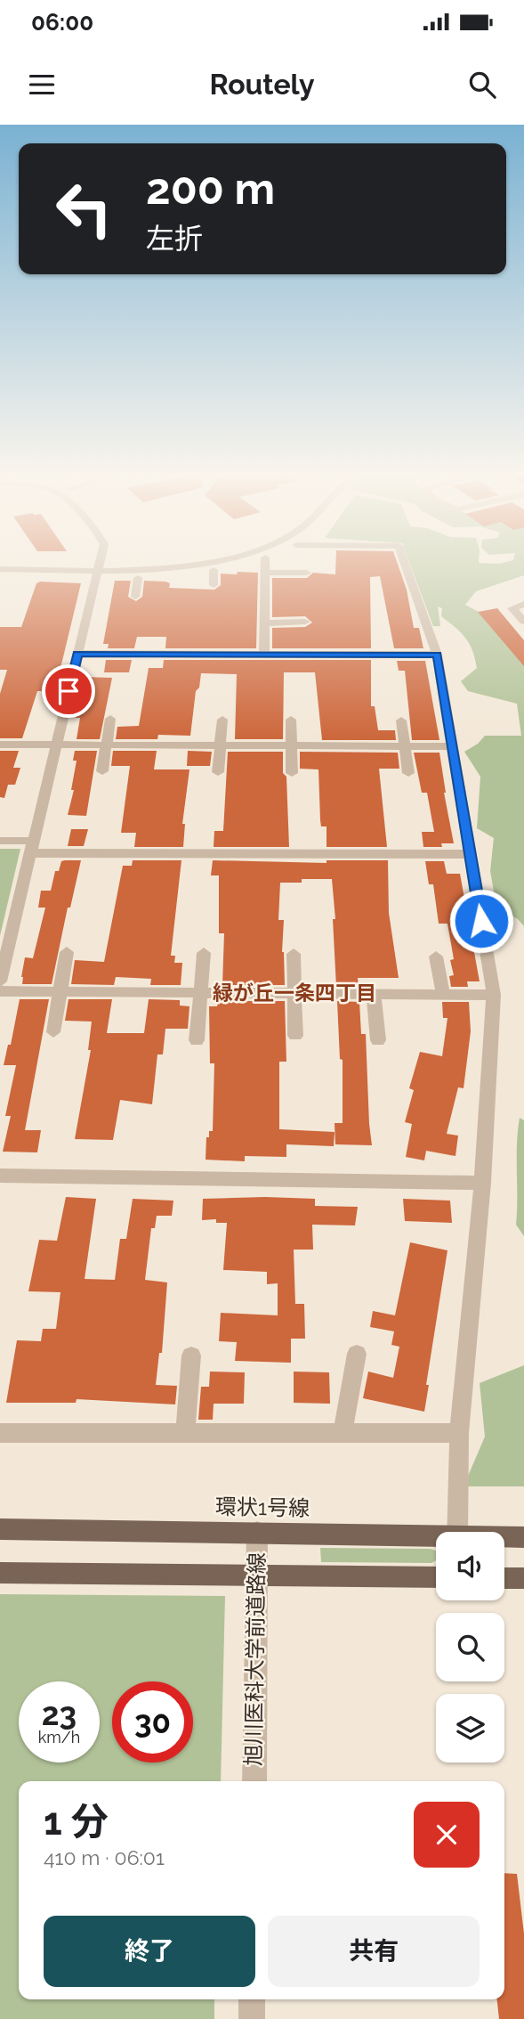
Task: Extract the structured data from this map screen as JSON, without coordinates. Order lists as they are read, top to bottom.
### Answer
{
  "streets": {
    "main road": ["環状1号線"],
    "street": ["旭川医科大学前道路線"]
  },
  "crossings": [
    ["環状1号線", "旭川医科大学前道路線"]
  ],
  "districts": ["緑が丘一条四丁目"],
  "page": {
    "status": "06:00",
    "header": "Routely",
    "turn": ["200 m", "左折"],
    "speed": "23 km/h",
    "limit": "30",
    "heading": ["1 分", "410 m · 06:01"],
    "buttons": ["終了", "共有"]
  }
}
